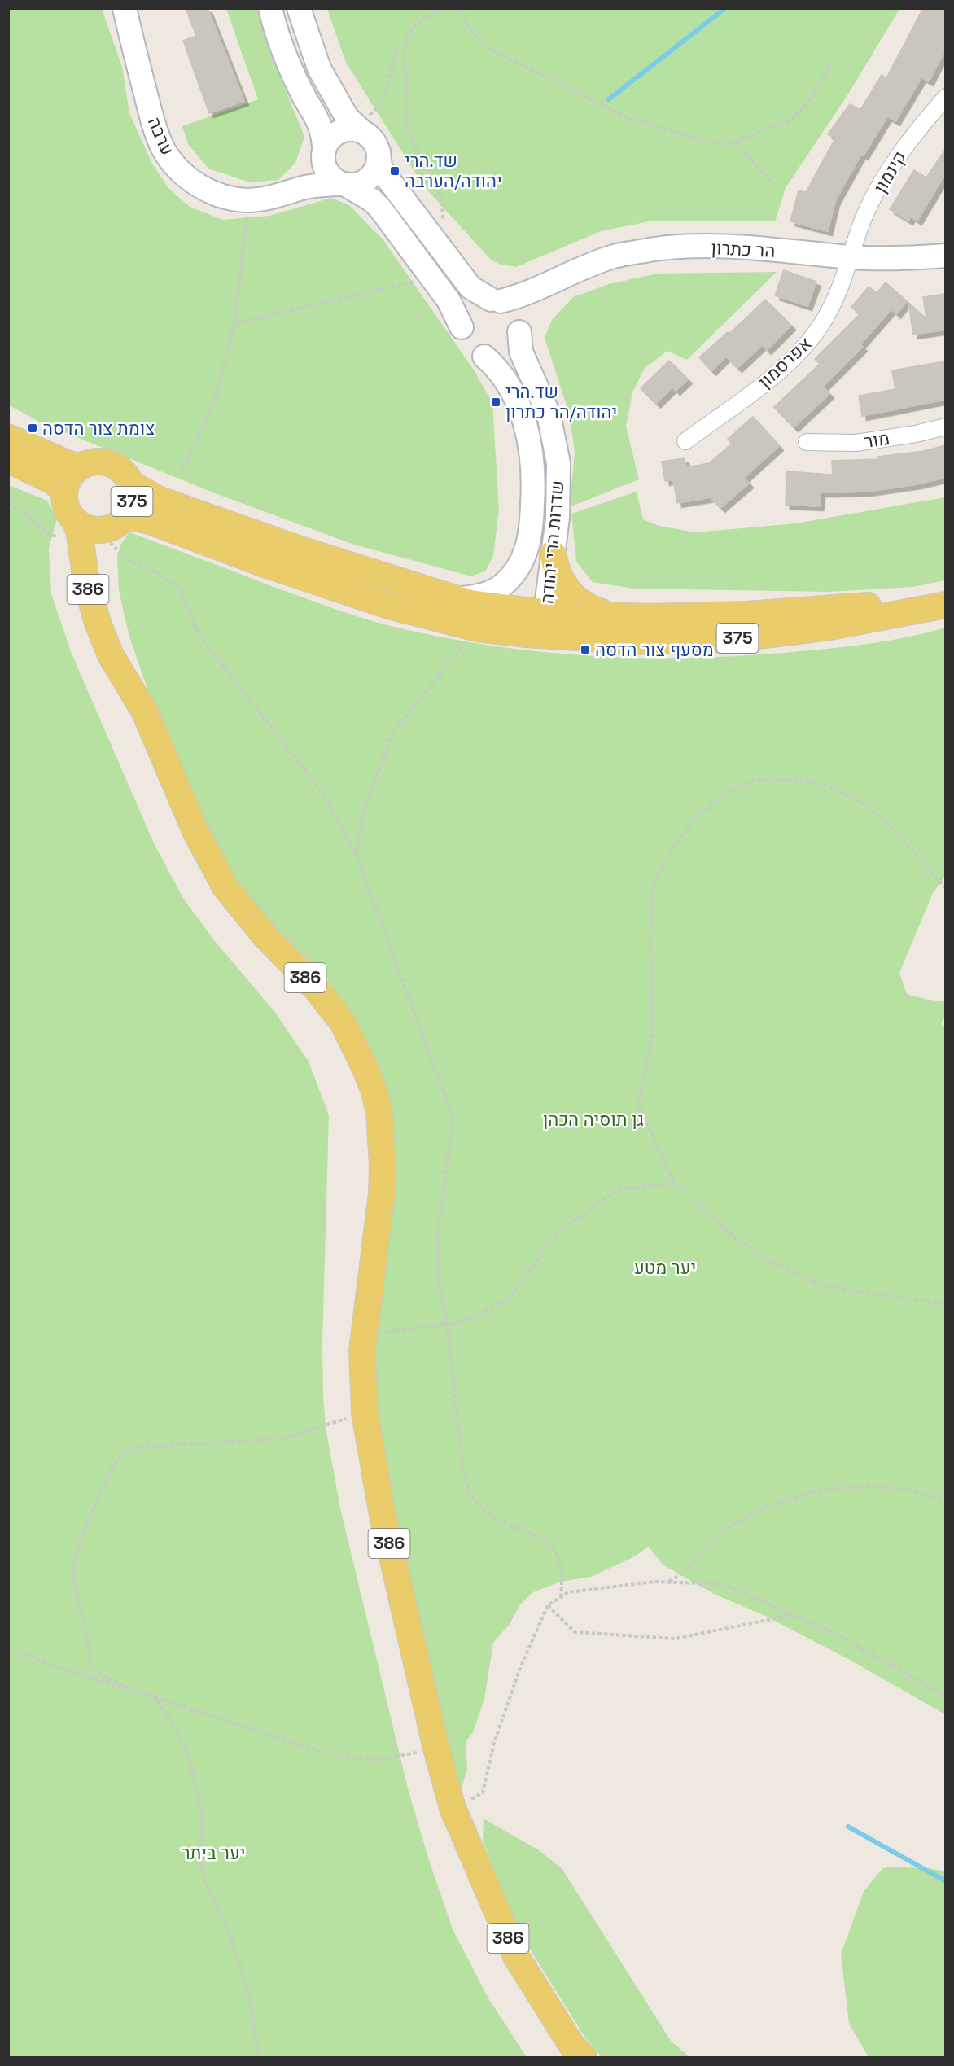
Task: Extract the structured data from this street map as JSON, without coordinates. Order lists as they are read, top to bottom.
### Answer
{
  "streets": {
    "main road": ["375", "386"],
    "street": [
      "ערבה",
      "קינמון",
      "הר כתרון",
      "אפרסמון",
      "מור",
      "שדרות הרי יהודה"
    ]
  },
  "crossings": [
    ["קינמון", "הר כתרון"],
    ["קינמון", "אפרסמון"],
    ["הר כתרון", "אפרסמון"],
    ["הר כתרון", "שדרות הרי יהודה"],
    ["375", "שדרות הרי יהודה"],
    ["375", "386"]
  ],
  "parks": ["גן תוסיה הכהן", "יער מטע", "יער ביתר"],
  "places": {
    "transit": [
      "שד.הרי יהודה/הערבה",
      "שד.הרי יהודה/הר כתרון",
      "צומת צור הדסה",
      "מסעף צור הדסה"
    ]
  }
}
